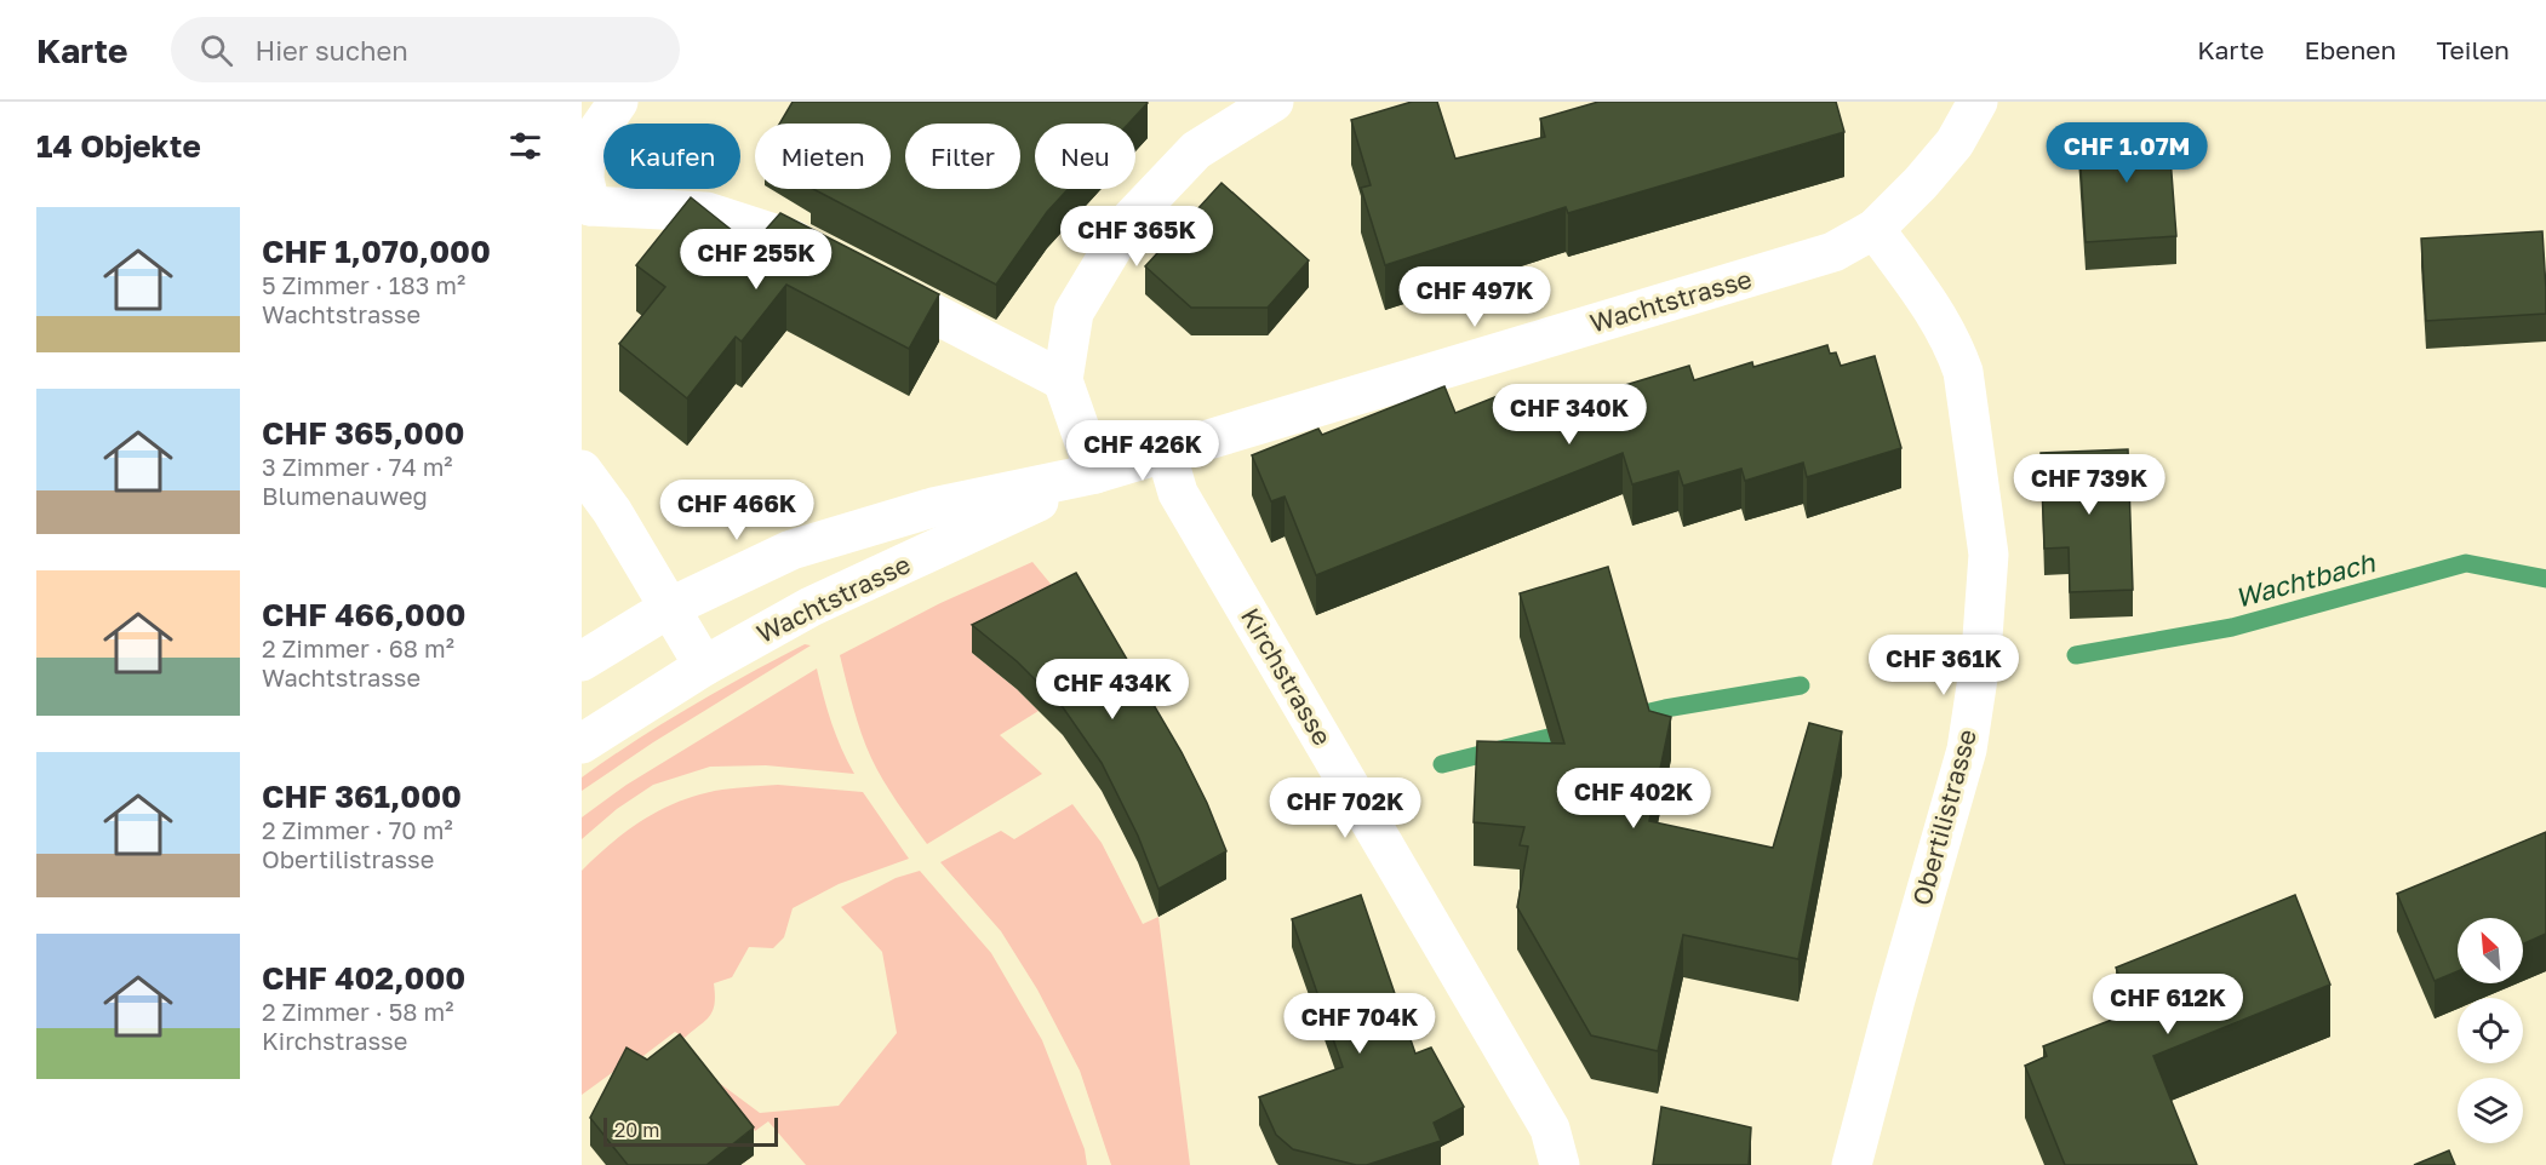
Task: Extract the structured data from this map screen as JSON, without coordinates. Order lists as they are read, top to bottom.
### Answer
{
  "streets": {
    "street": ["Wachtstrasse", "Kirchstrasse", "Obertilistrasse"]
  },
  "crossings": [
    ["Wachtstrasse", "Kirchstrasse"],
    ["Wachtstrasse", "Obertilistrasse"]
  ],
  "water": ["Wachtbach"],
  "scale_bar": "20 m",
  "north": "top left",
  "page": {
    "header": "Karte",
    "search": "Hier suchen",
    "nav": ["Karte", "Ebenen", "Teilen"],
    "heading": "14 Objekte",
    "price": [
      "CHF 1.07M",
      "CHF 365K",
      "CHF 255K",
      "CHF 497K",
      "CHF 340K",
      "CHF 426K",
      "CHF 739K",
      "CHF 466K",
      "CHF 361K",
      "CHF 434K",
      "CHF 402K",
      "CHF 702K",
      "CHF 612K",
      "CHF 704K"
    ],
    "chip": [
      "Kaufen",
      "Mieten",
      "Filter",
      "Neu"
    ],
    "list": [
      {
        "name": "CHF 1,070,000",
        "note": "5 Zimmer · 183 m² · Wachtstrasse"
      },
      {
        "name": "CHF 365,000",
        "note": "3 Zimmer · 74 m² · Blumenauweg"
      },
      {
        "name": "CHF 466,000",
        "note": "2 Zimmer · 68 m² · Wachtstrasse"
      },
      {
        "name": "CHF 361,000",
        "note": "2 Zimmer · 70 m² · Obertilistrasse"
      },
      {
        "name": "CHF 402,000",
        "note": "2 Zimmer · 58 m² · Kirchstrasse"
      }
    ],
    "scale": "20 m"
  }
}
